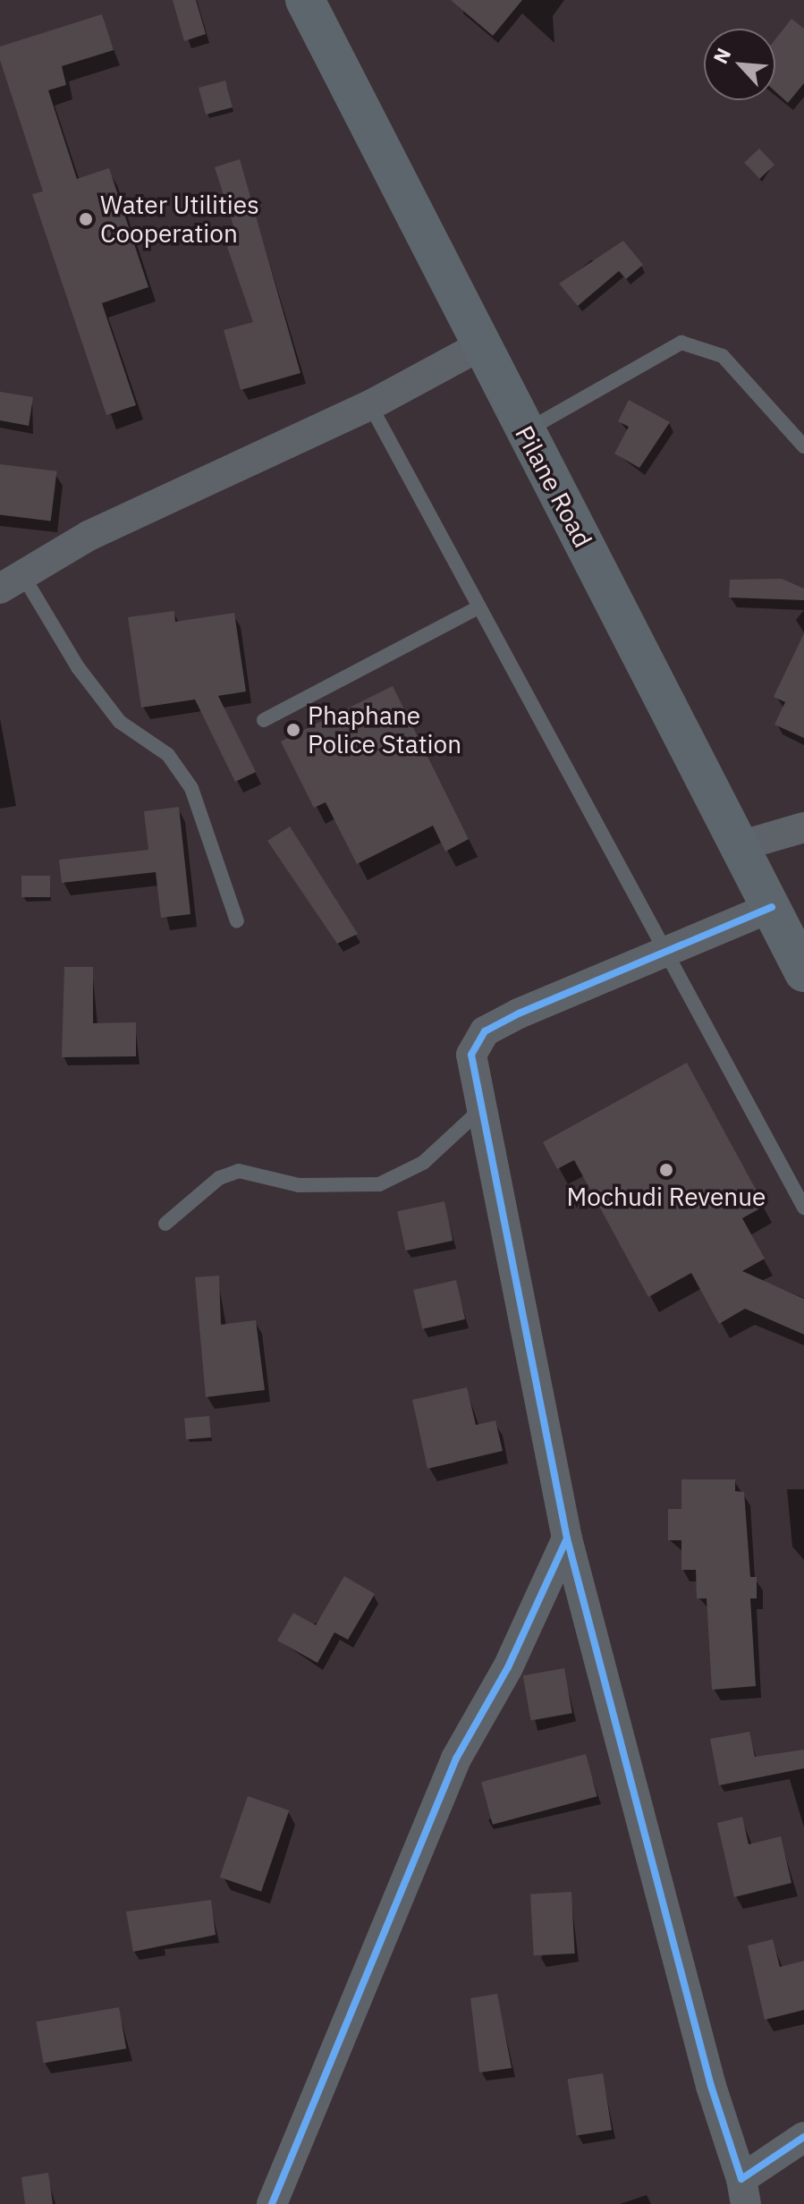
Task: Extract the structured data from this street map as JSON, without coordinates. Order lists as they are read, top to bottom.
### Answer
{
  "streets": {
    "main road": ["Pilane Road"]
  },
  "places": ["Water Utilities Cooperation", "Phaphane Police Station", "Mochudi Revenue"],
  "north": "top left"
}
